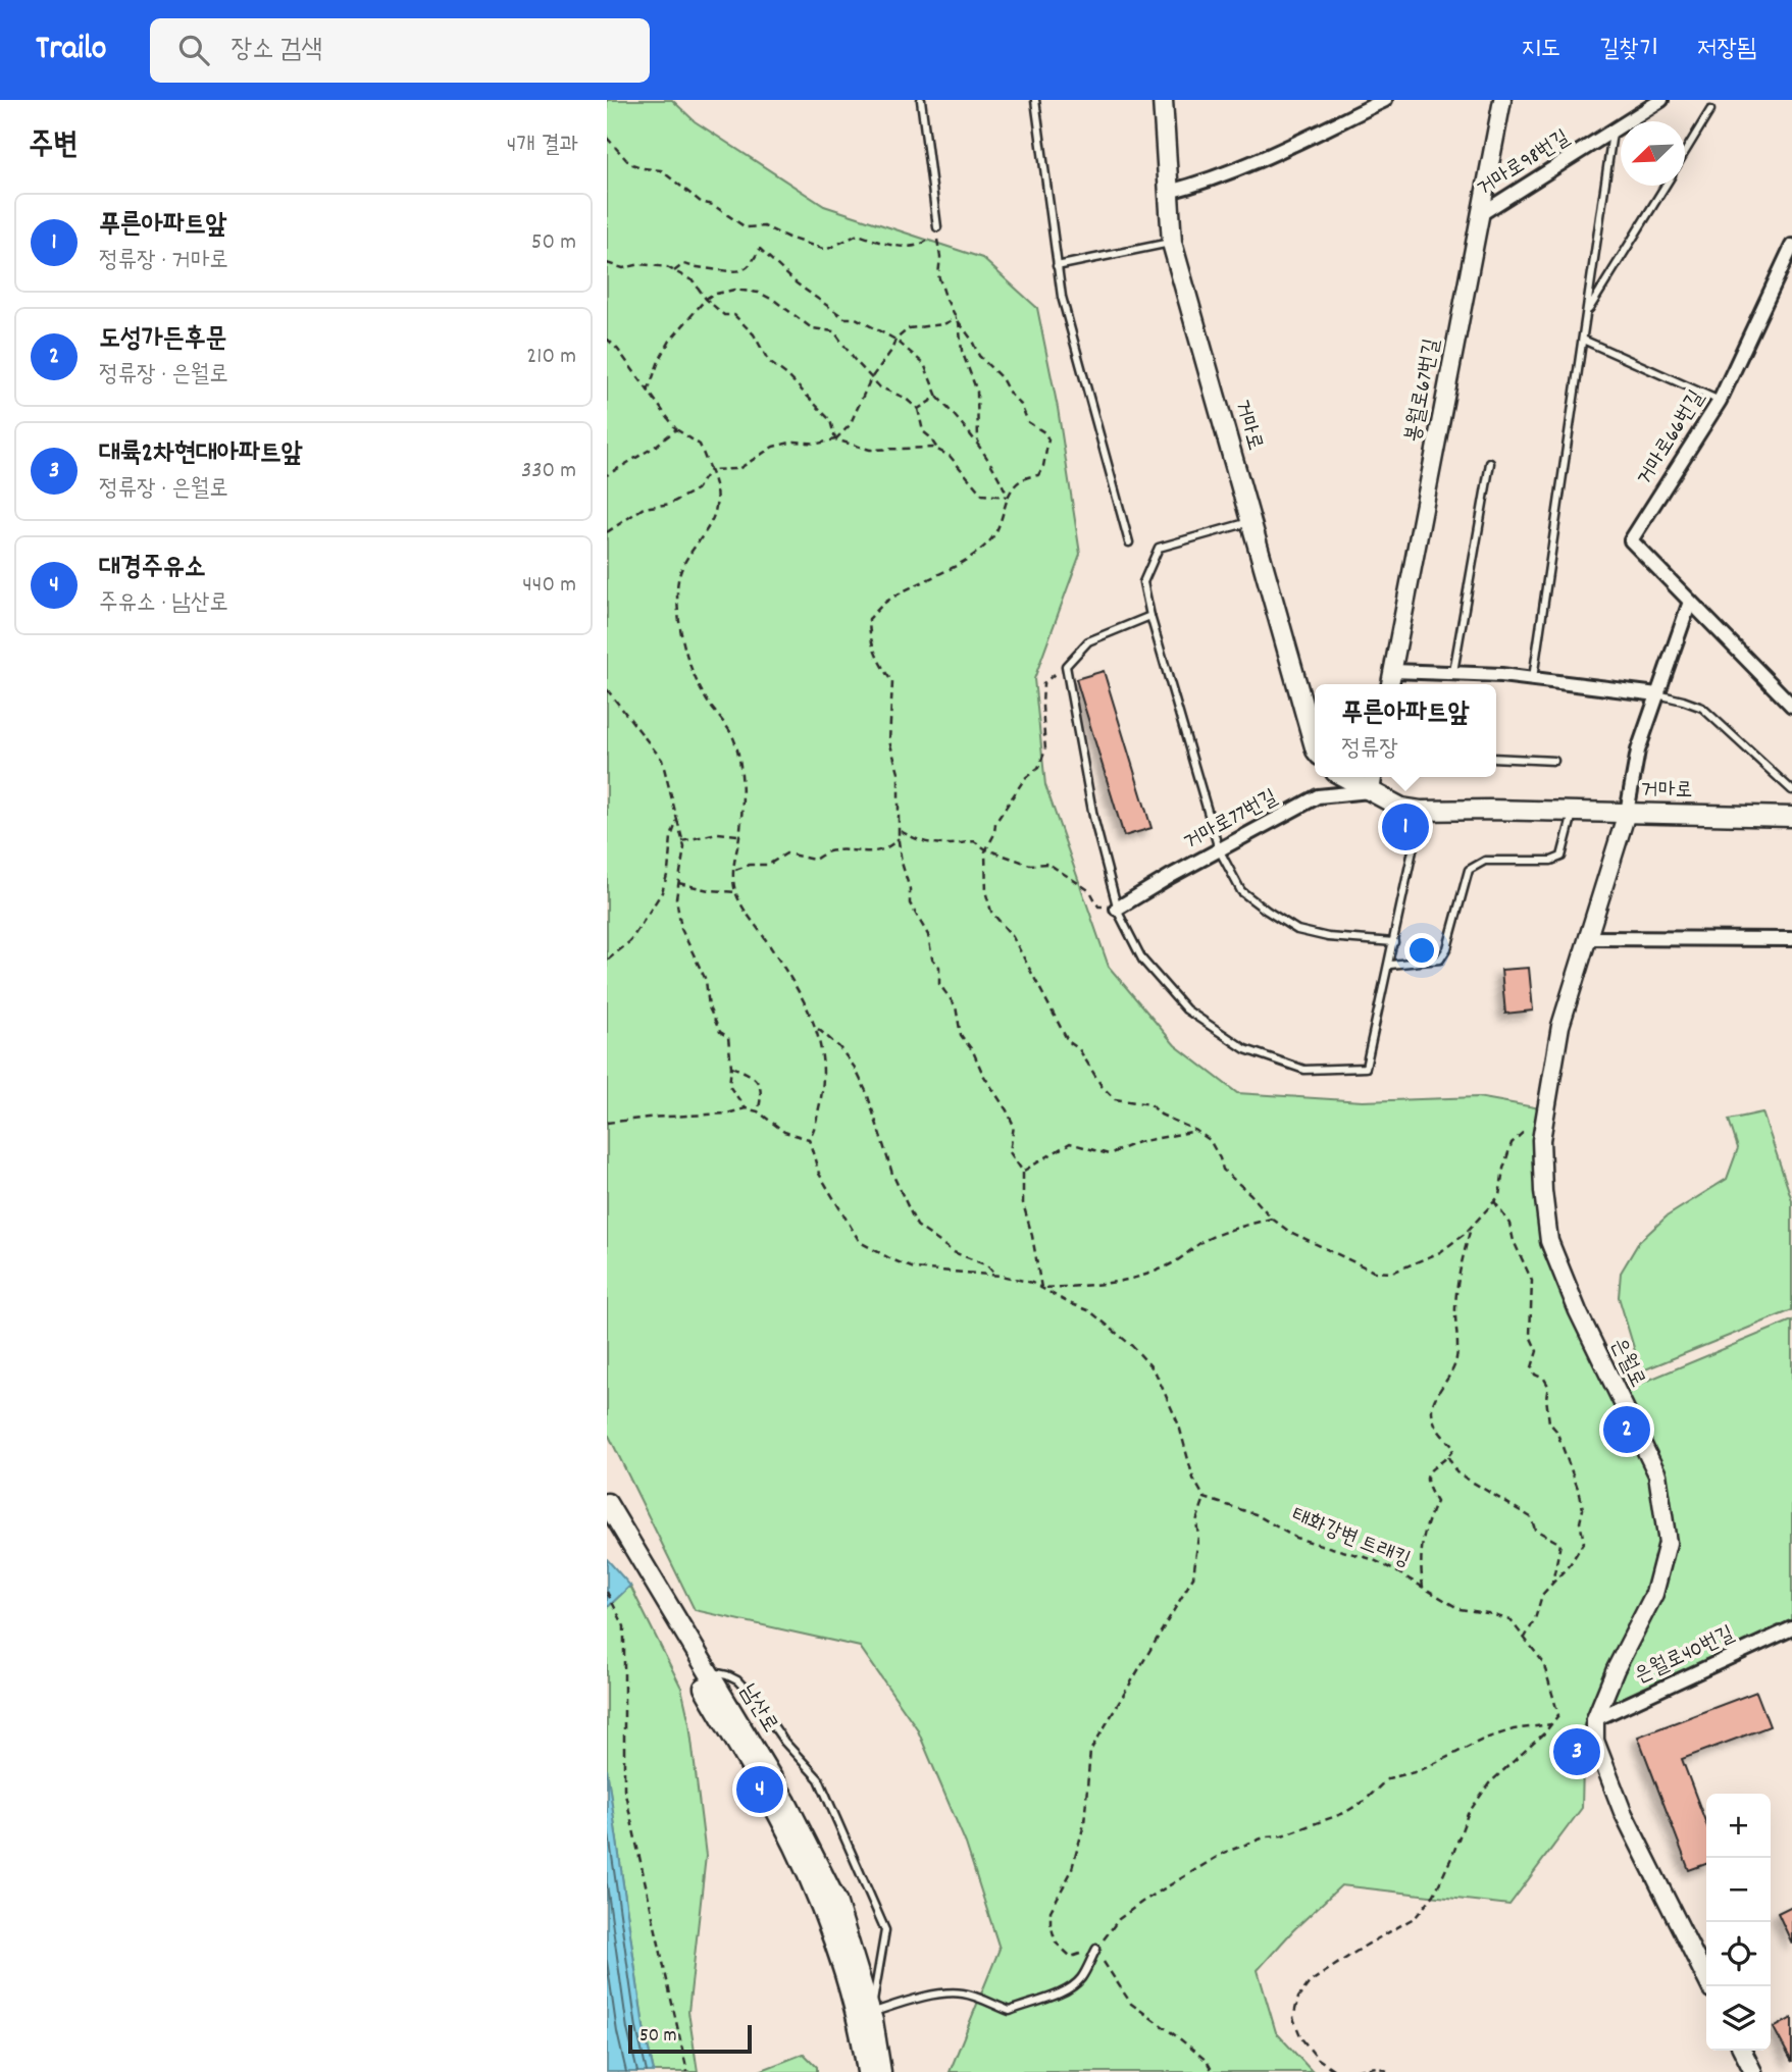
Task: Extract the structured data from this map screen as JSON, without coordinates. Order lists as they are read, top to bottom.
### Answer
{
  "streets": {
    "main road": ["거마로", "남산로"],
    "street": [
      "거마로98번길",
      "봉월로67번길",
      "거마로66번길",
      "거마로77번길",
      "은월로",
      "은월로40번길"
    ],
    "path": ["태화강변 트래킹"]
  },
  "crossings": [
    ["거마로98번길", "봉월로67번길"],
    ["거마로", "거마로77번길"],
    ["거마로", "은월로"],
    ["은월로", "은월로40번길"]
  ],
  "scale_bar": "50 m",
  "north": "bottom left",
  "page": {
    "header": "Trailo",
    "search": "장소 검색",
    "nav": ["지도", "길찾기", "저장됨"],
    "heading": ["주변", "4개 결과"],
    "list": [
      {
        "mark": "1",
        "name": "푸른아파트앞",
        "note": "정류장 · 거마로",
        "value": "50 m"
      },
      {
        "mark": "2",
        "name": "도성가든후문",
        "note": "정류장 · 은월로",
        "value": "210 m"
      },
      {
        "mark": "3",
        "name": "대륙2차현대아파트앞",
        "note": "정류장 · 은월로",
        "value": "330 m"
      },
      {
        "mark": "4",
        "name": "대경주유소",
        "note": "주유소 · 남산로",
        "value": "440 m"
      }
    ],
    "popup": ["푸른아파트앞", "정류장"],
    "pins": [
      "1",
      "2",
      "3",
      "4"
    ],
    "map_buttons": ["+", "−"],
    "scale": "50 m"
  }
}
